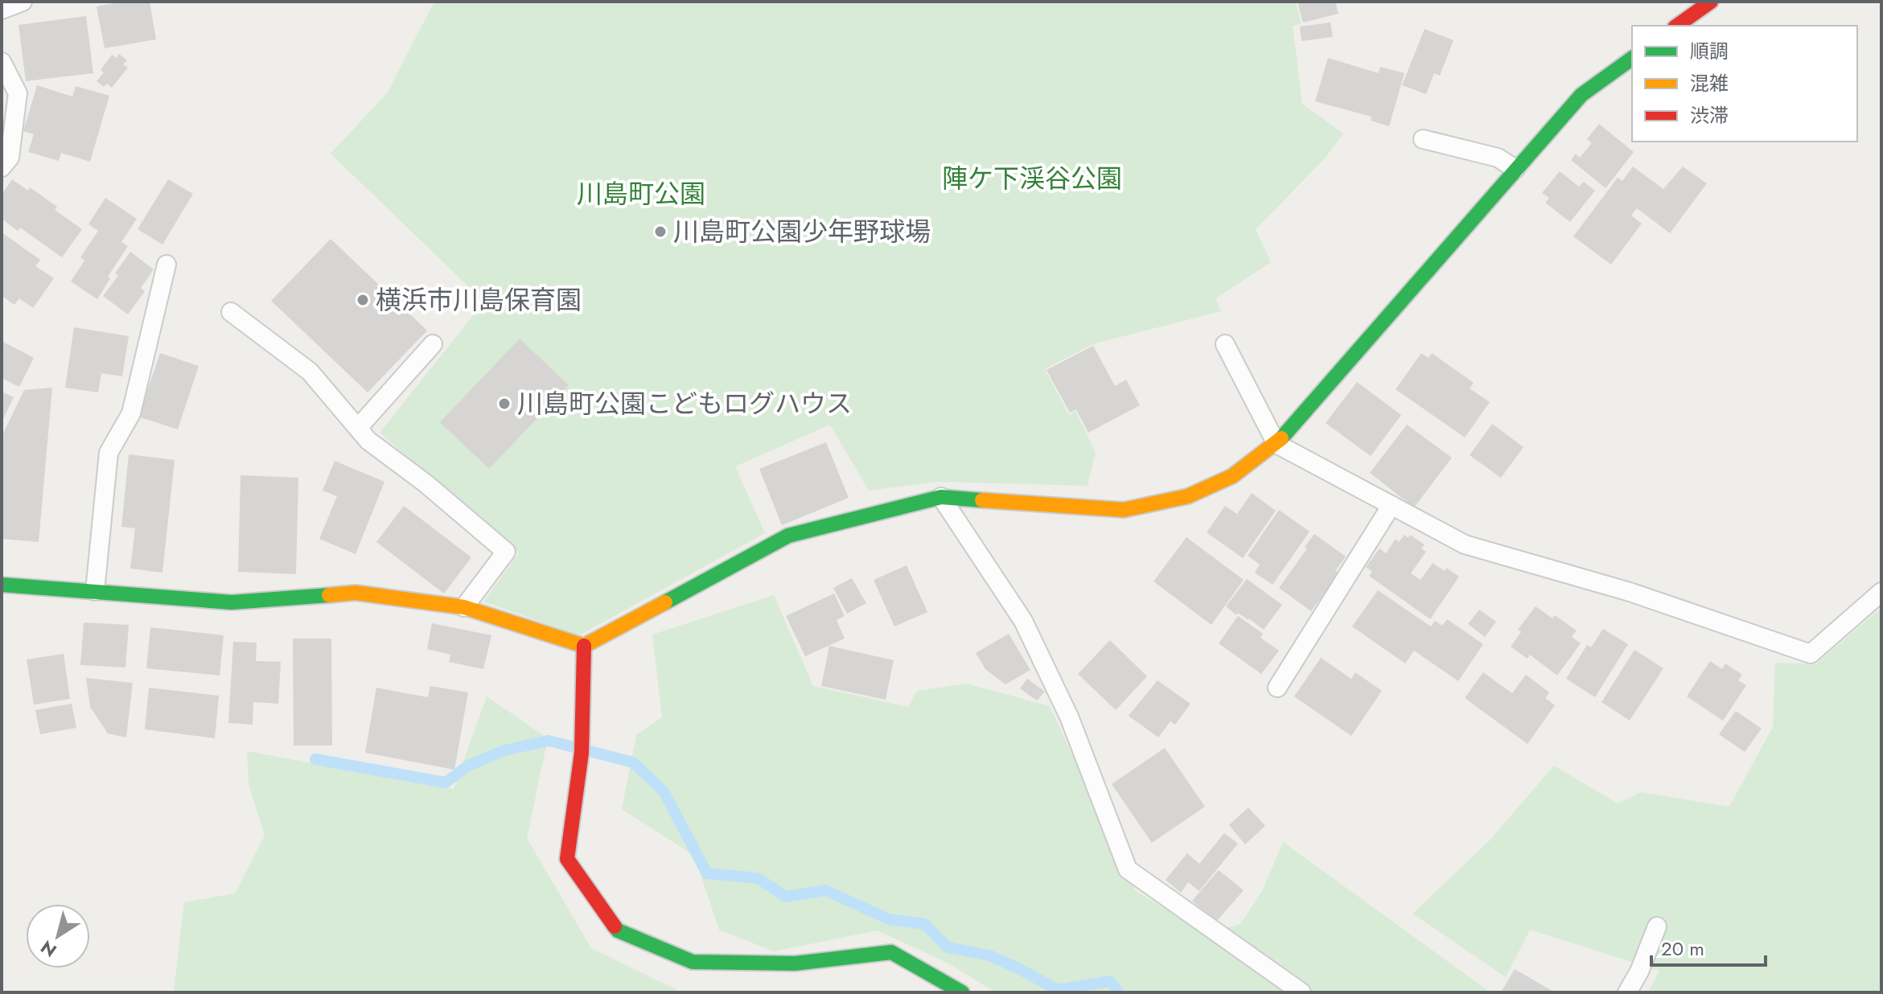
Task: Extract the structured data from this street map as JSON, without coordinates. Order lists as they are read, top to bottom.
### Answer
{
  "parks": ["陣ケ下渓谷公園", "川島町公園"],
  "places": ["川島町公園少年野球場", "横浜市川島保育園", "川島町公園こどもログハウス"],
  "legend": ["順調", "混雑", "渋滞"],
  "scale_bar": "20 m",
  "north": "bottom left"
}
